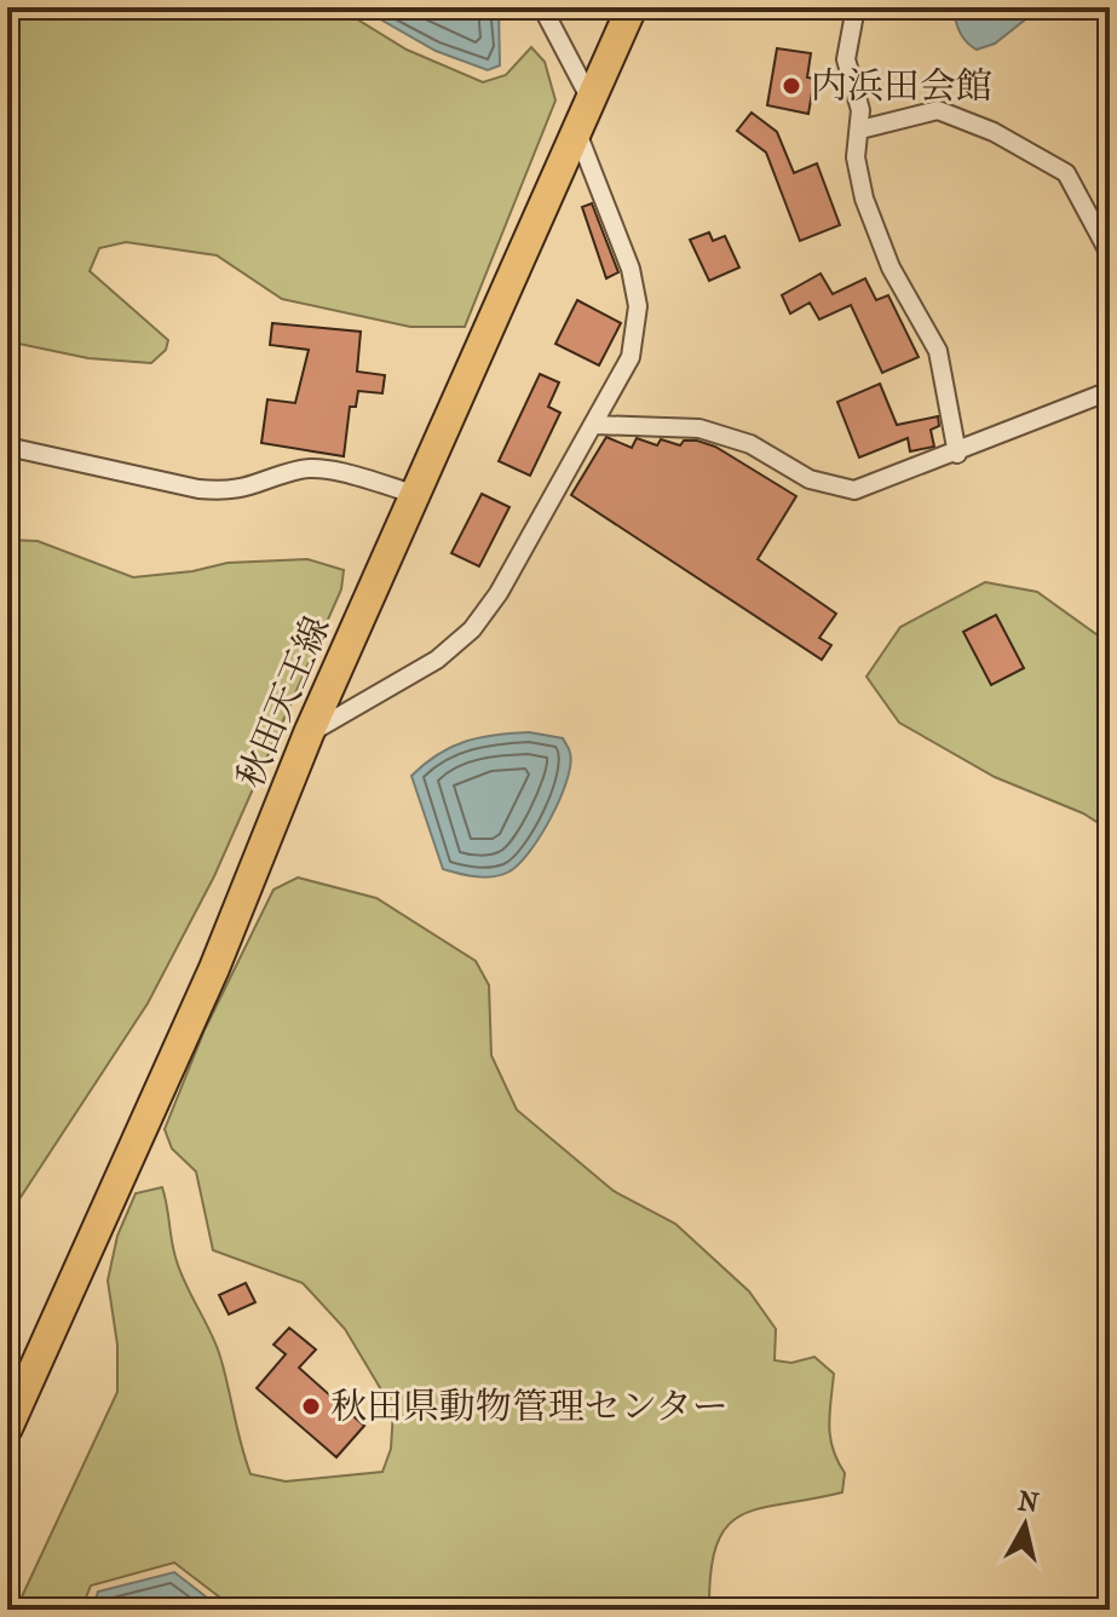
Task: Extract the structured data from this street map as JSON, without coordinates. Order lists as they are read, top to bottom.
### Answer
{
  "streets": {
    "main road": ["秋田天王線"]
  },
  "places": ["内浜田会館", "秋田県動物管理センター"],
  "north": "top"
}
